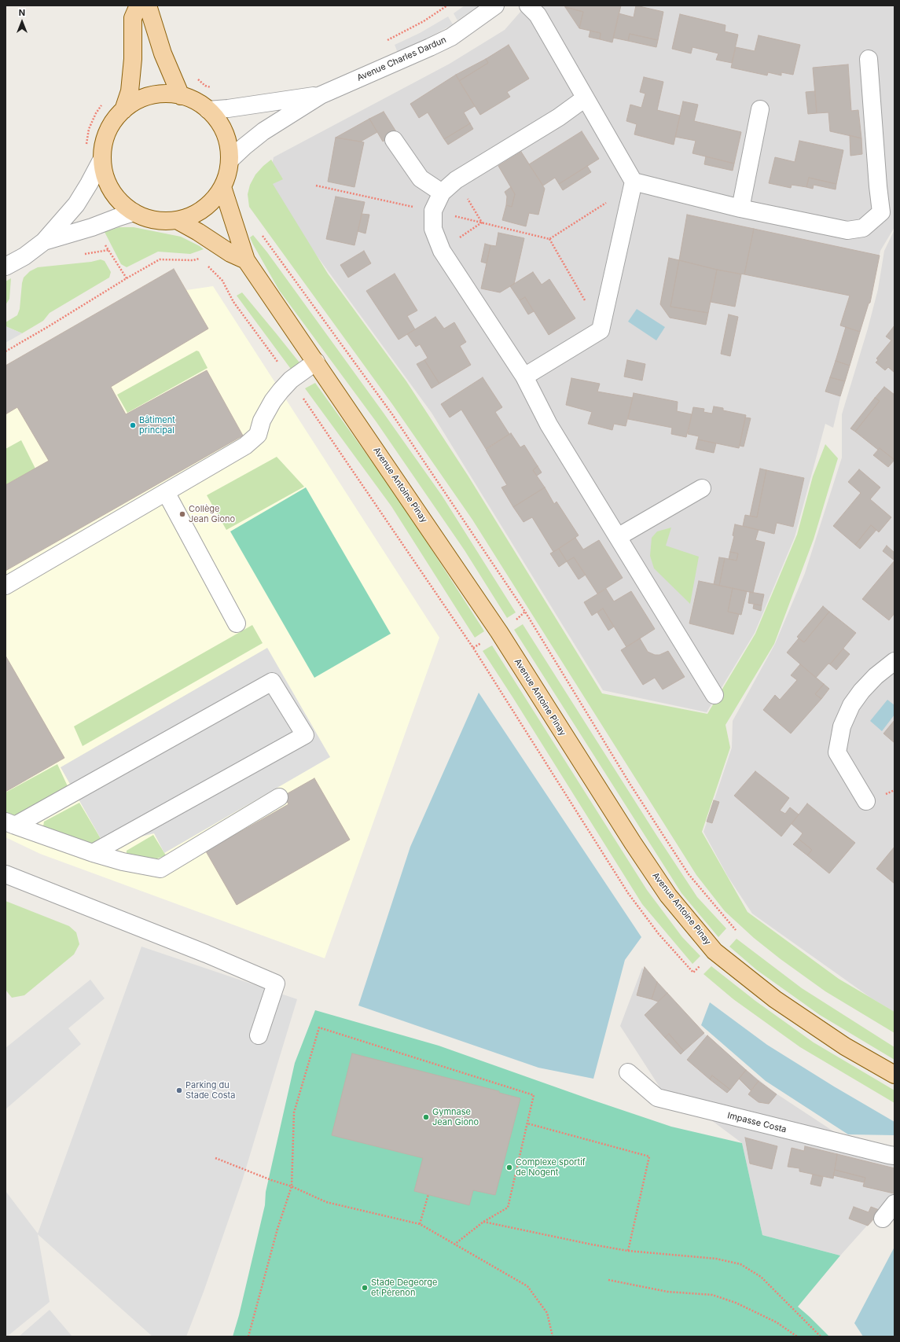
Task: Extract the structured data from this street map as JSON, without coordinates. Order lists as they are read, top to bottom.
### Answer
{
  "streets": {
    "main road": ["Avenue Antoine Pinay"],
    "street": ["Avenue Charles Dardun", "Impasse Costa"]
  },
  "places": [
    "Bâtiment principal",
    "Collège Jean Giono",
    "Parking du Stade Costa",
    "Gymnase Jean Giono",
    "Complexe sportif de Nogent",
    "Stade Degeorge et Pérenon"
  ],
  "north": "top"
}
